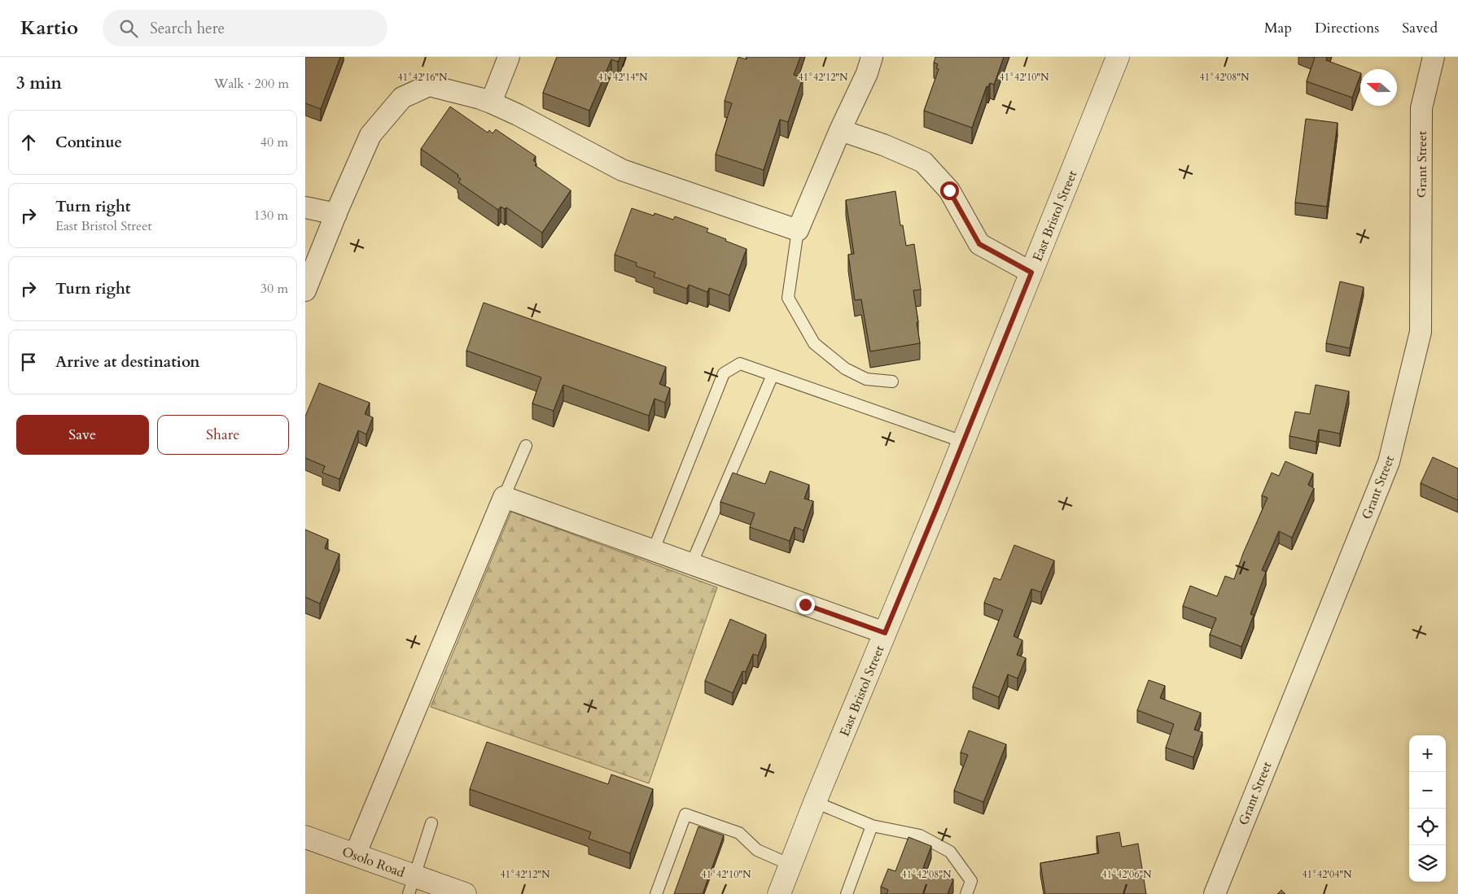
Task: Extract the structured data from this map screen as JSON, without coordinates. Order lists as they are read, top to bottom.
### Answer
{
  "streets": {
    "main road": ["East Bristol Street", "Osolo Road"],
    "street": ["Grant Street"]
  },
  "north": "left",
  "page": {
    "header": "Kartio",
    "search": "Search here",
    "nav": ["Map", "Directions", "Saved"],
    "heading": ["3 min", "Walk · 200 m"],
    "list": [
      ["Continue", "40 m"],
      ["Turn right", "East Bristol Street", "130 m"],
      ["Turn right", "30 m"],
      "Arrive at destination"
    ],
    "buttons": ["Save", "Share"],
    "map_buttons": ["+", "−"]
  },
  "coordinates": [
    "41°42'16\"N",
    "41°42'14\"N",
    "41°42'12\"N",
    "41°42'10\"N",
    "41°42'08\"N",
    "41°42'06\"N",
    "41°42'04\"N"
  ]
}
